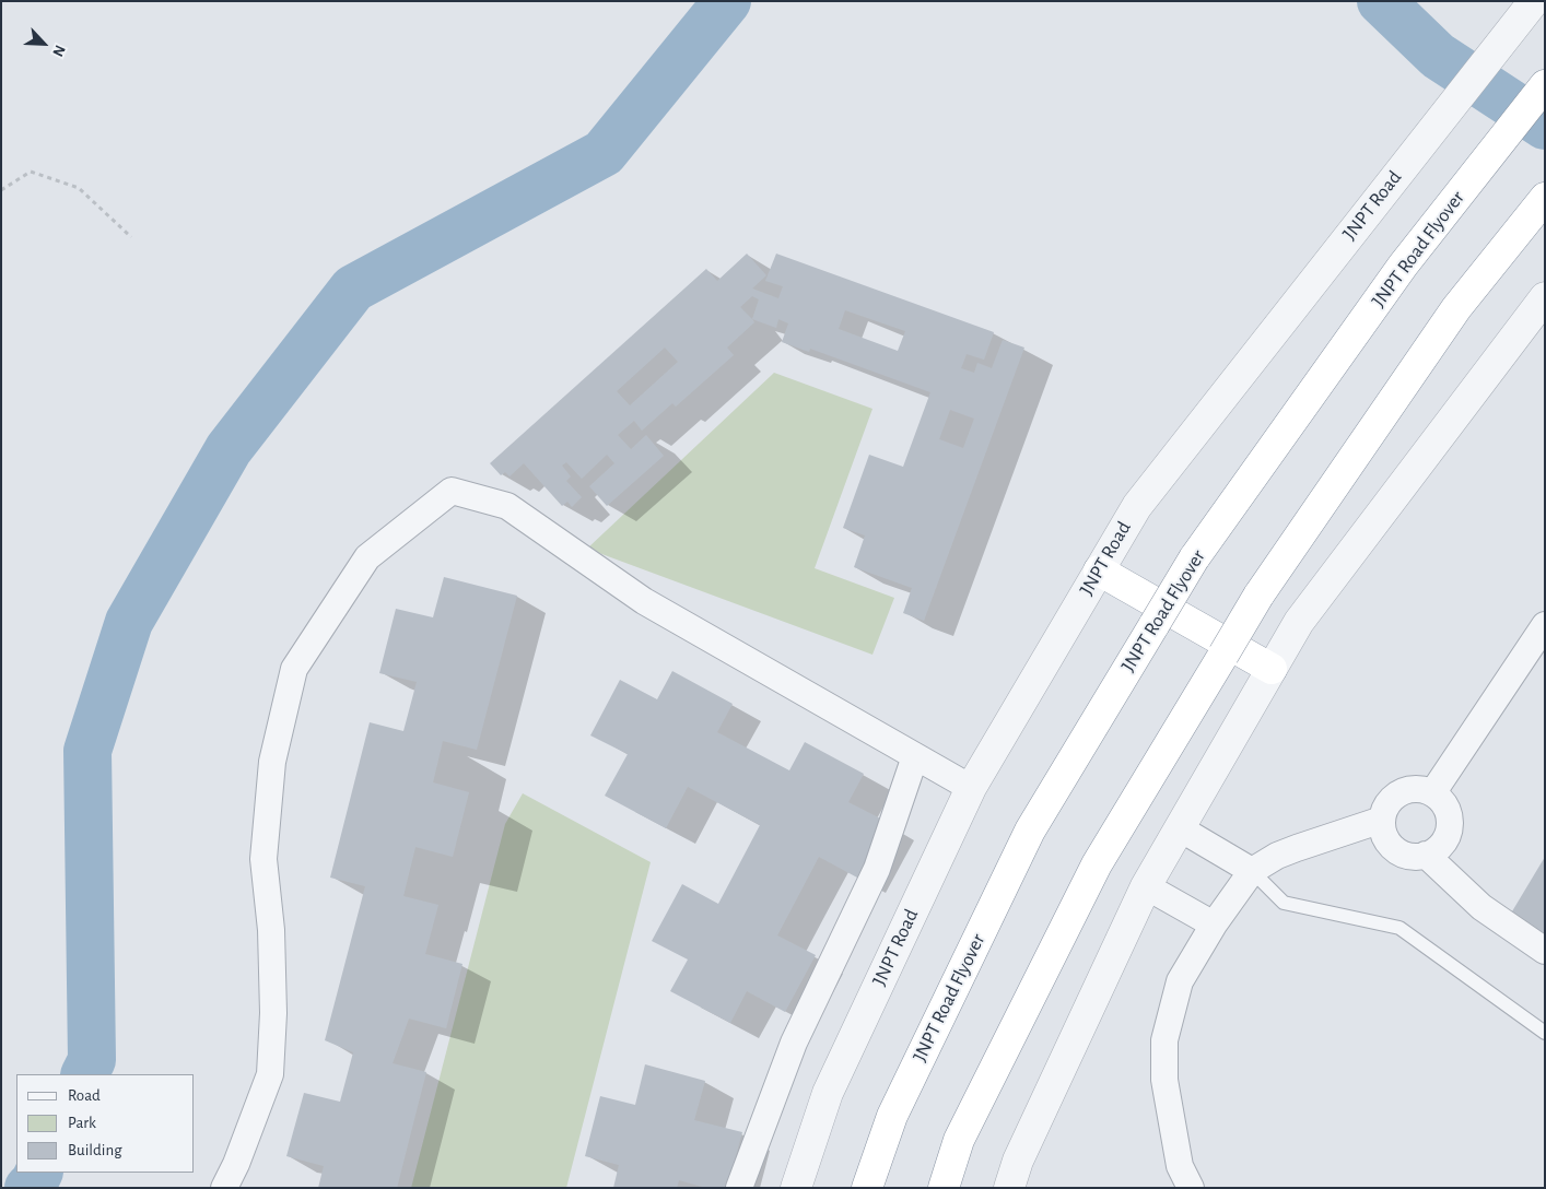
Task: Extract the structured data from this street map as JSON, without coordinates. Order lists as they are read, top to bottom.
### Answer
{
  "streets": {
    "highway": ["JNPT Road Flyover"],
    "street": ["JNPT Road"]
  },
  "legend": ["Road", "Park", "Building"],
  "north": "bottom right"
}
